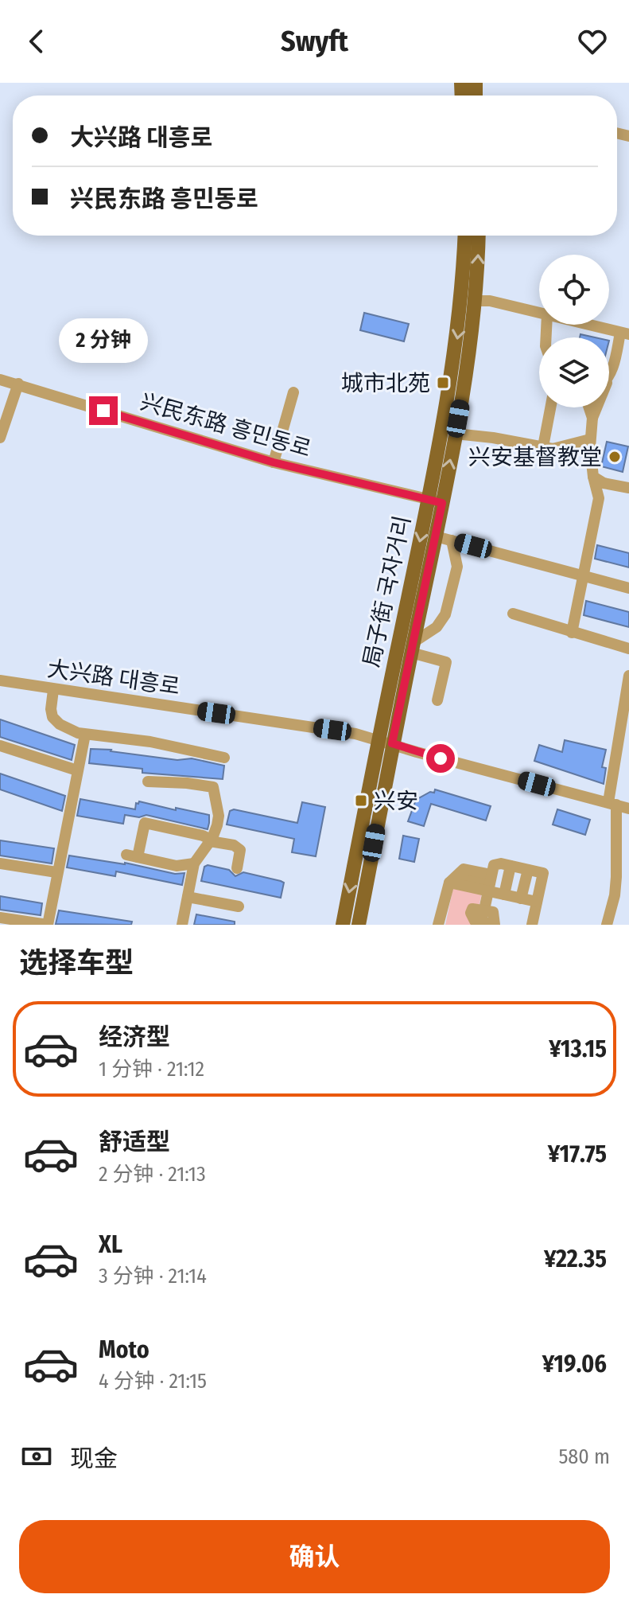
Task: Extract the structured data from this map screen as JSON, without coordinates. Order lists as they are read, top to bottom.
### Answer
{
  "streets": {
    "main road": ["局子街 국자거리"],
    "street": ["兴民东路 흥민동로", "大兴路 대흥로"]
  },
  "crossings": [
    ["兴民东路 흥민동로", "局子街 국자거리"],
    ["局子街 국자거리", "大兴路 대흥로"]
  ],
  "places": {
    "transit": ["城市北苑", "兴安"],
    "other": ["兴安基督教堂"]
  },
  "page": {
    "header": "Swyft",
    "banner": ["大兴路 대흥로", "兴民东路 흥민동로"],
    "bubble": "2 分钟",
    "heading": "选择车型",
    "list": [
      {
        "name": "经济型",
        "note": "1 分钟 · 21:12",
        "value": "¥13.15"
      },
      {
        "name": "舒适型",
        "note": "2 分钟 · 21:13",
        "value": "¥17.75"
      },
      {
        "name": "XL",
        "note": "3 分钟 · 21:14",
        "value": "¥22.35"
      },
      {
        "name": "Moto",
        "note": "4 分钟 · 21:15",
        "value": "¥19.06"
      }
    ],
    "pay": ["现金", "580 m"],
    "buttons": "确认"
  }
}
